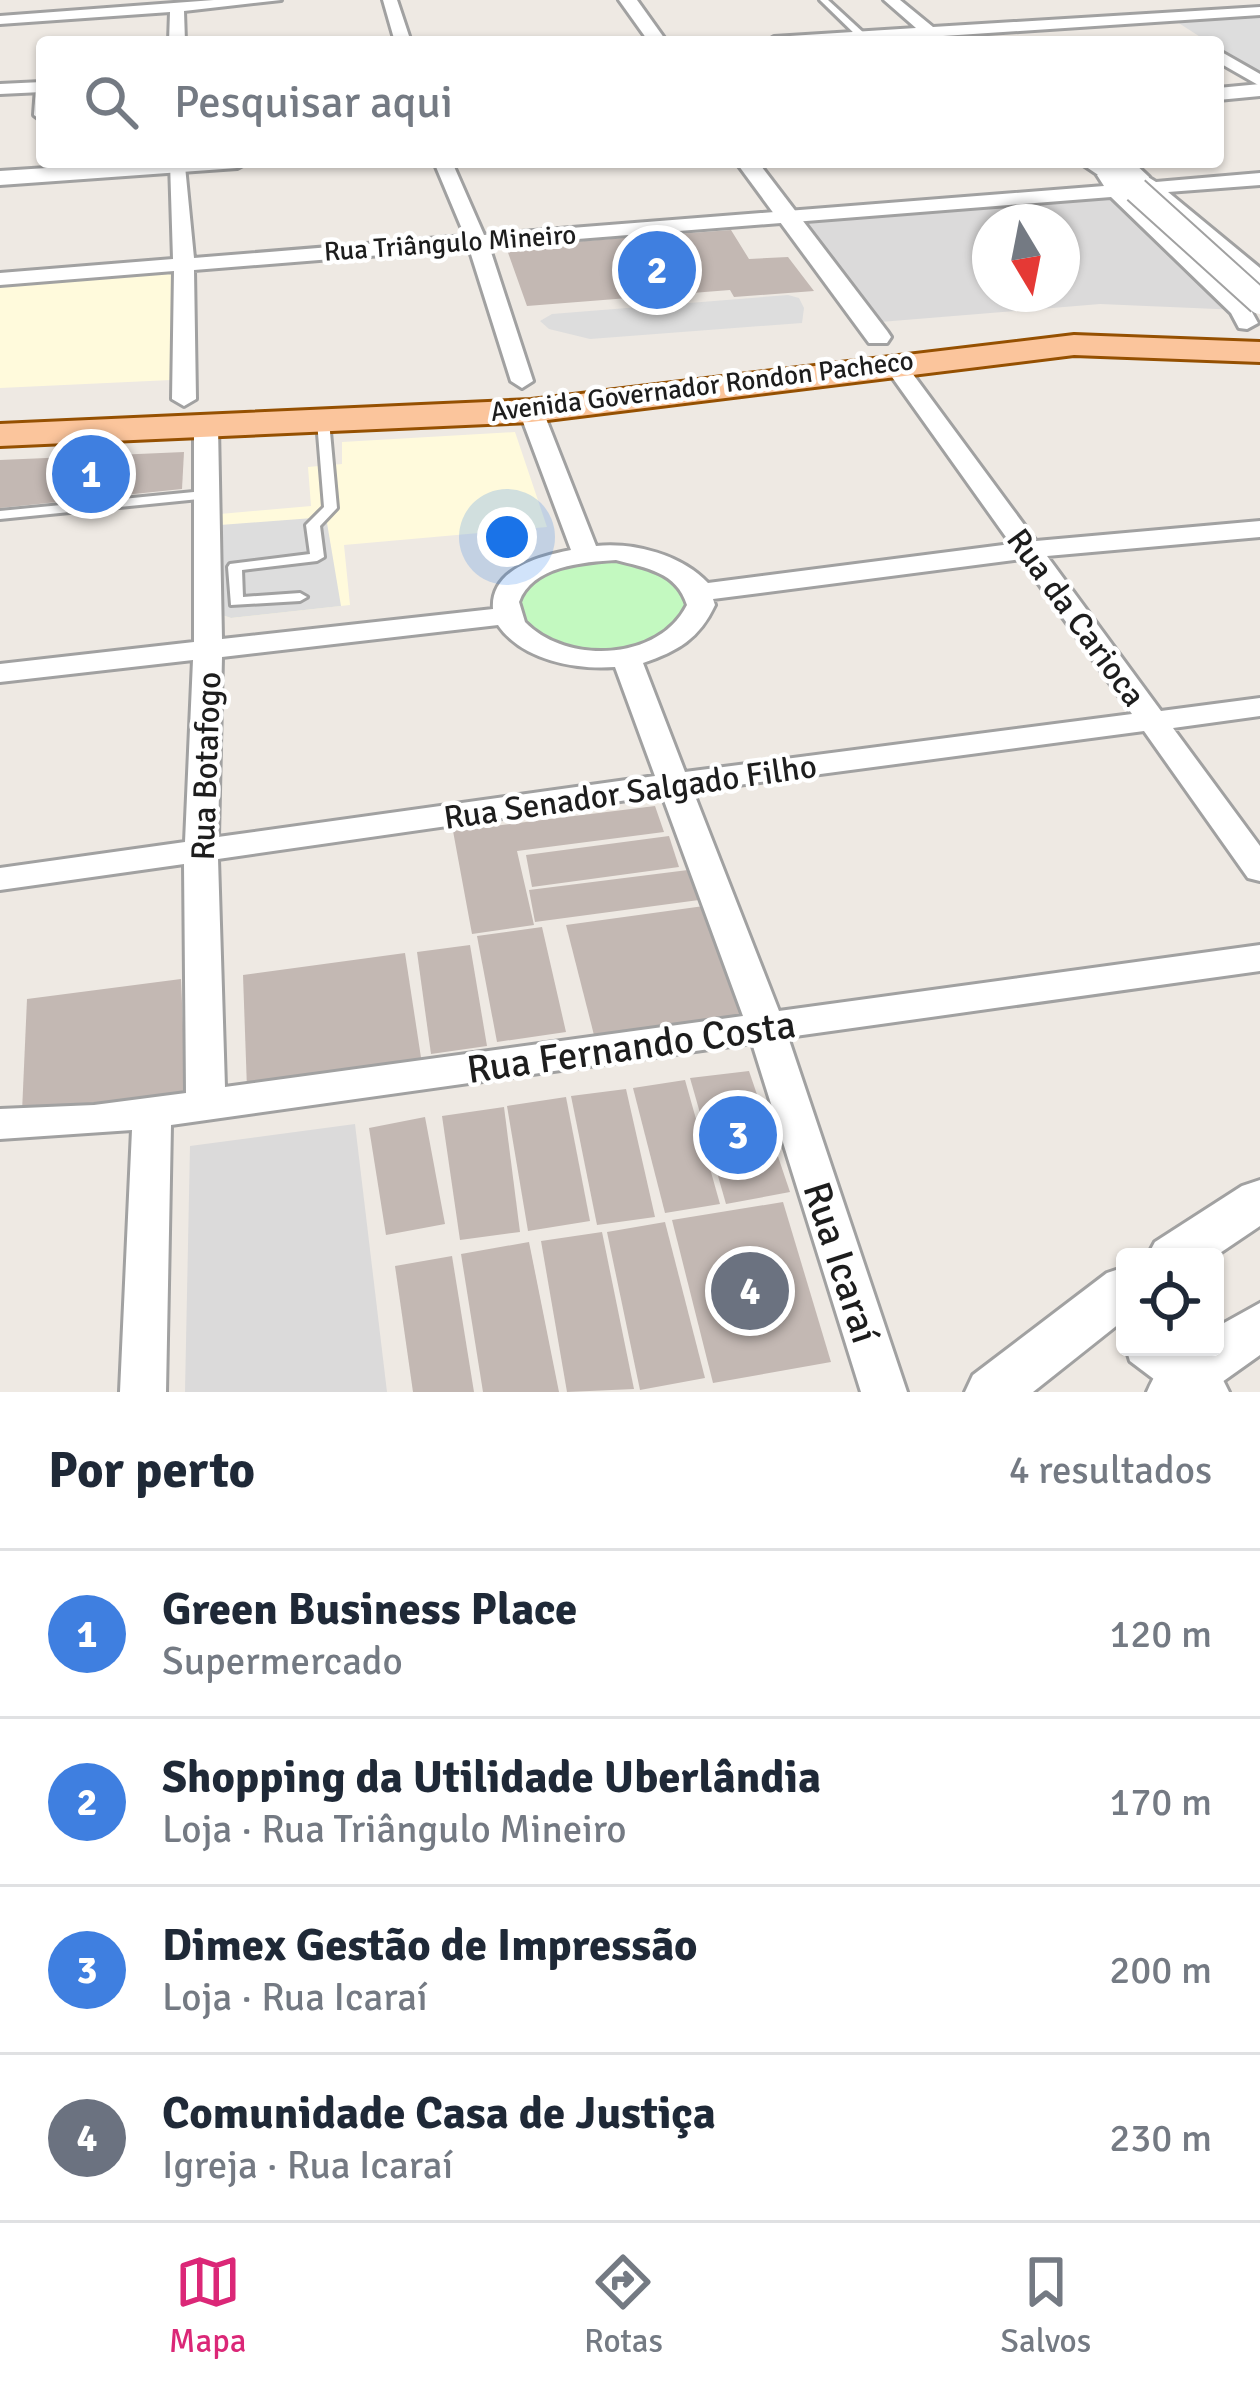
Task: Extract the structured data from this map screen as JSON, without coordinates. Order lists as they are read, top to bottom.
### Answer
{
  "streets": {
    "main road": ["Avenida Governador Rondon Pacheco"],
    "street": [
      "Rua Triângulo Mineiro",
      "Rua da Carioca",
      "Rua Botafogo",
      "Rua Senador Salgado Filho",
      "Rua Fernando Costa",
      "Rua Icaraí"
    ]
  },
  "crossings": [
    ["Rua Triângulo Mineiro", "Rua da Carioca"],
    ["Rua Triângulo Mineiro", "Rua Botafogo"],
    ["Avenida Governador Rondon Pacheco", "Rua da Carioca"],
    ["Avenida Governador Rondon Pacheco", "Rua Botafogo"],
    ["Rua da Carioca", "Rua Senador Salgado Filho"],
    ["Rua Botafogo", "Rua Senador Salgado Filho"],
    ["Rua Botafogo", "Rua Fernando Costa"],
    ["Rua Senador Salgado Filho", "Rua Icaraí"],
    ["Rua Fernando Costa", "Rua Icaraí"]
  ],
  "north": "bottom",
  "page": {
    "search": "Pesquisar aqui",
    "pins": [
      "2",
      "1",
      "3",
      "4"
    ],
    "heading": ["Por perto", "4 resultados"],
    "list": [
      {
        "mark": "1",
        "name": "Green Business Place",
        "note": "Supermercado",
        "value": "120 m"
      },
      {
        "mark": "2",
        "name": "Shopping da Utilidade Uberlândia",
        "note": "Loja · Rua Triângulo Mineiro",
        "value": "170 m"
      },
      {
        "mark": "3",
        "name": "Dimex Gestão de Impressão",
        "note": "Loja · Rua Icaraí",
        "value": "200 m"
      },
      {
        "mark": "4",
        "name": "Comunidade Casa de Justiça",
        "note": "Igreja · Rua Icaraí",
        "value": "230 m"
      }
    ],
    "nav": ["Mapa", "Rotas", "Salvos"]
  }
}
